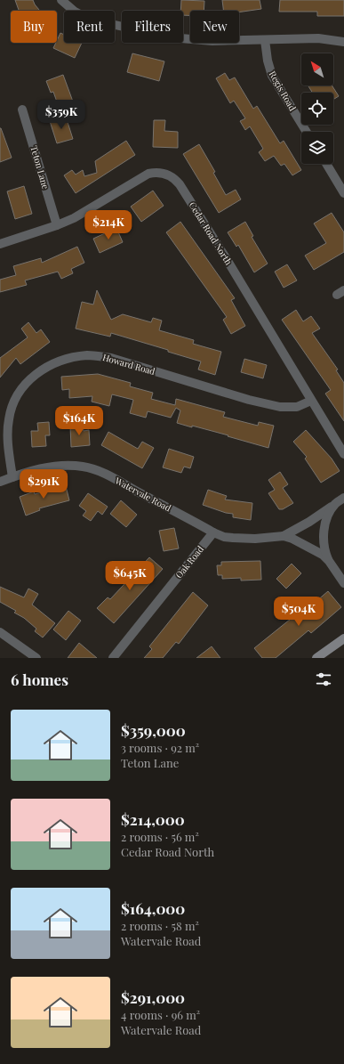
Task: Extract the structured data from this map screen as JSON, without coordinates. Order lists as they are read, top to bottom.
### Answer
{
  "streets": {
    "street": [
      "Regis Road",
      "Teton Lane",
      "Cedar Road North",
      "Howard Road",
      "Watervale Road",
      "Oak Road"
    ]
  },
  "crossings": [
    ["Teton Lane", "Cedar Road North"],
    ["Cedar Road North", "Howard Road"],
    ["Howard Road", "Watervale Road"],
    ["Watervale Road", "Oak Road"]
  ],
  "north": "top left",
  "page": {
    "chip": [
      "Buy",
      "Rent",
      "Filters",
      "New"
    ],
    "price": [
      "$359K",
      "$214K",
      "$164K",
      "$291K",
      "$645K",
      "$504K"
    ],
    "heading": "6 homes",
    "list": [
      {
        "name": "$359,000",
        "note": "3 rooms · 92 m² · Teton Lane"
      },
      {
        "name": "$214,000",
        "note": "2 rooms · 56 m² · Cedar Road North"
      },
      {
        "name": "$164,000",
        "note": "2 rooms · 58 m² · Watervale Road"
      },
      {
        "name": "$291,000",
        "note": "4 rooms · 96 m² · Watervale Road"
      }
    ]
  }
}
